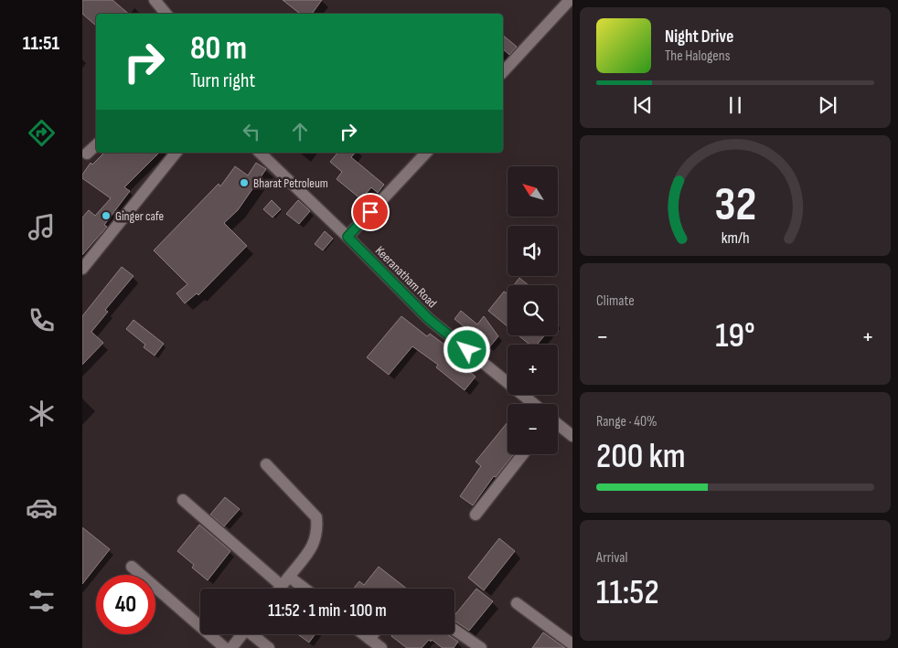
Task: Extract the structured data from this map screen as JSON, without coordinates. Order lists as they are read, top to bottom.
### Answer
{
  "streets": {
    "street": ["Keeranatham Road"]
  },
  "places": ["Bharat Petroleum", "Ginger cafe"],
  "north": "top left",
  "page": {
    "tabs": "11:51",
    "turn": ["80 m", "Turn right"],
    "song": ["Night Drive", "The Halogens"],
    "map_buttons": ["+", "−"],
    "tile": [
      "Climate",
      ["Range · 40%", "200 km"],
      ["Arrival", "11:52"]
    ],
    "heat": ["−", "19°", "+"],
    "limit": "40",
    "trip": "11:52 · 1 min · 100 m",
    "gauge": ["32", "km/h"]
  }
}
